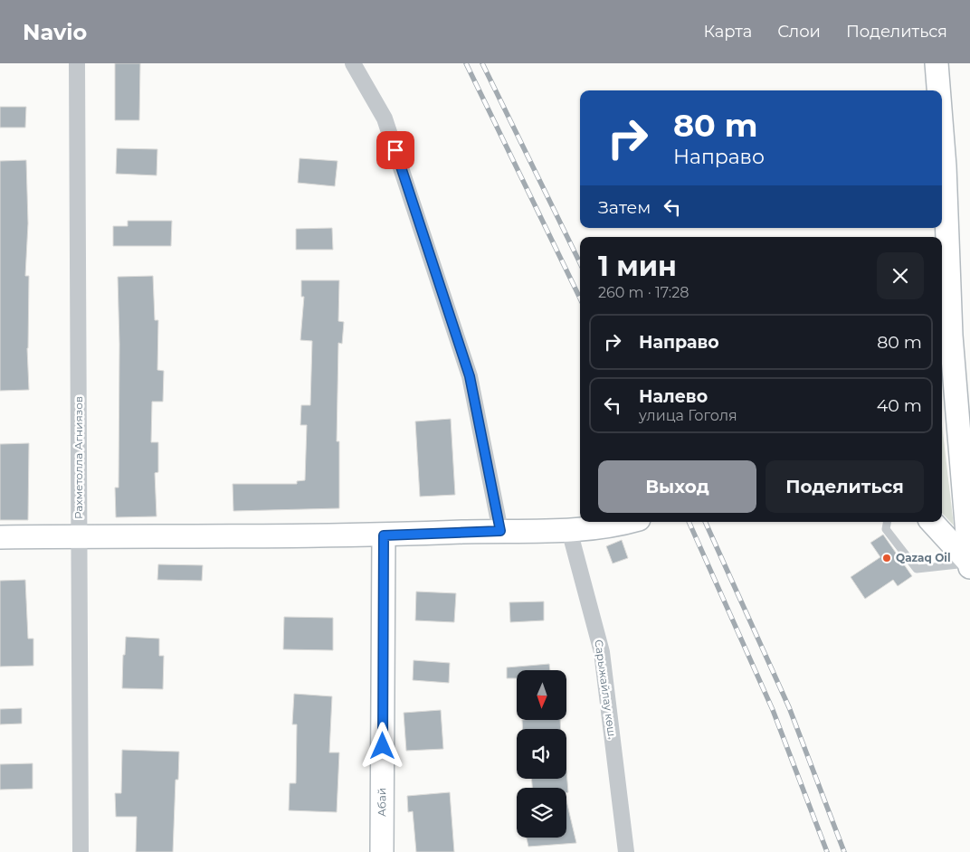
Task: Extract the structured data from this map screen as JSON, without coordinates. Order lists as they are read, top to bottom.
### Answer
{
  "streets": {
    "main road": ["Абай"],
    "street": ["Рахметолла Агниязов", "Сарыжайлау көш."]
  },
  "places": ["Qazaq Oil"],
  "north": "bottom",
  "page": {
    "header": "Navio",
    "nav": ["Карта", "Слои", "Поделиться"],
    "turn": ["80 m", "Направо"],
    "then": "Затем",
    "heading": ["1 мин", "260 m · 17:28"],
    "list": [
      {
        "name": "Направо",
        "value": "80 m"
      },
      {
        "name": "Налево",
        "note": "улица Гоголя",
        "value": "40 m"
      }
    ],
    "buttons": ["Выход", "Поделиться"]
  }
}
